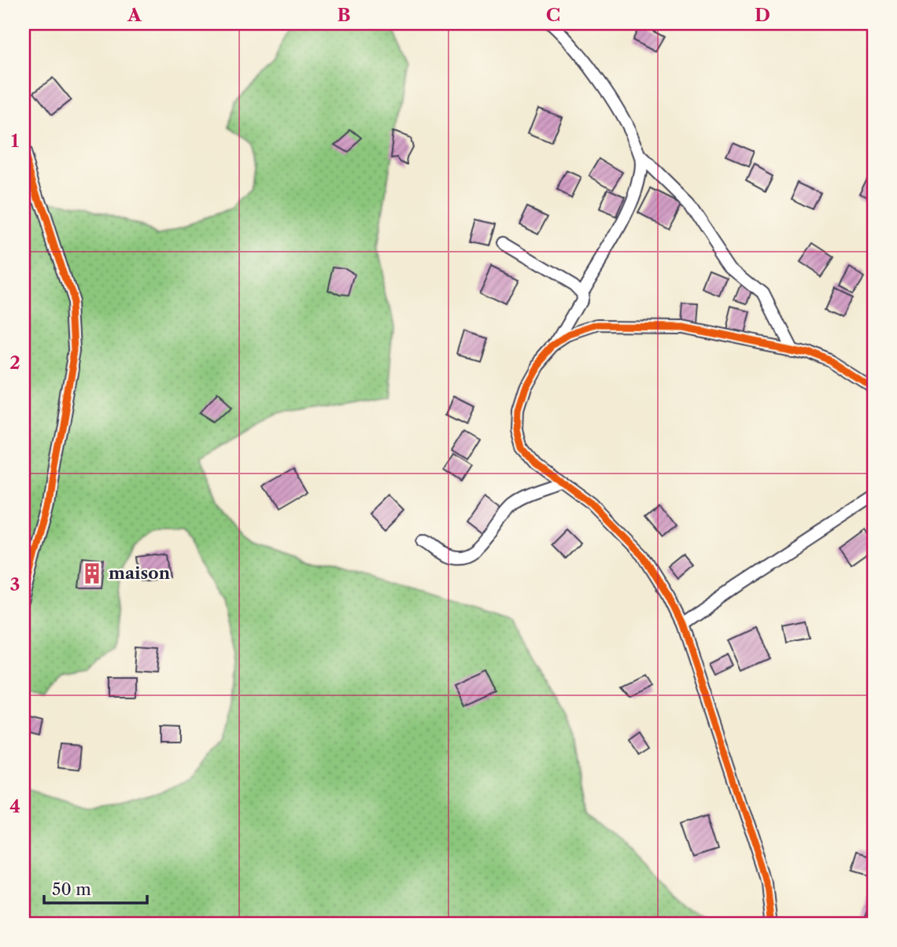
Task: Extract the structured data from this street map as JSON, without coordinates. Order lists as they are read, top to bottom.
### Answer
{
  "places": {
    "building": ["maison"]
  },
  "scale_bar": "50 m",
  "grid": {
    "columns": [
      "A",
      "B",
      "C",
      "D"
    ],
    "rows": [
      "1",
      "2",
      "3",
      "4"
    ]
  }
}
